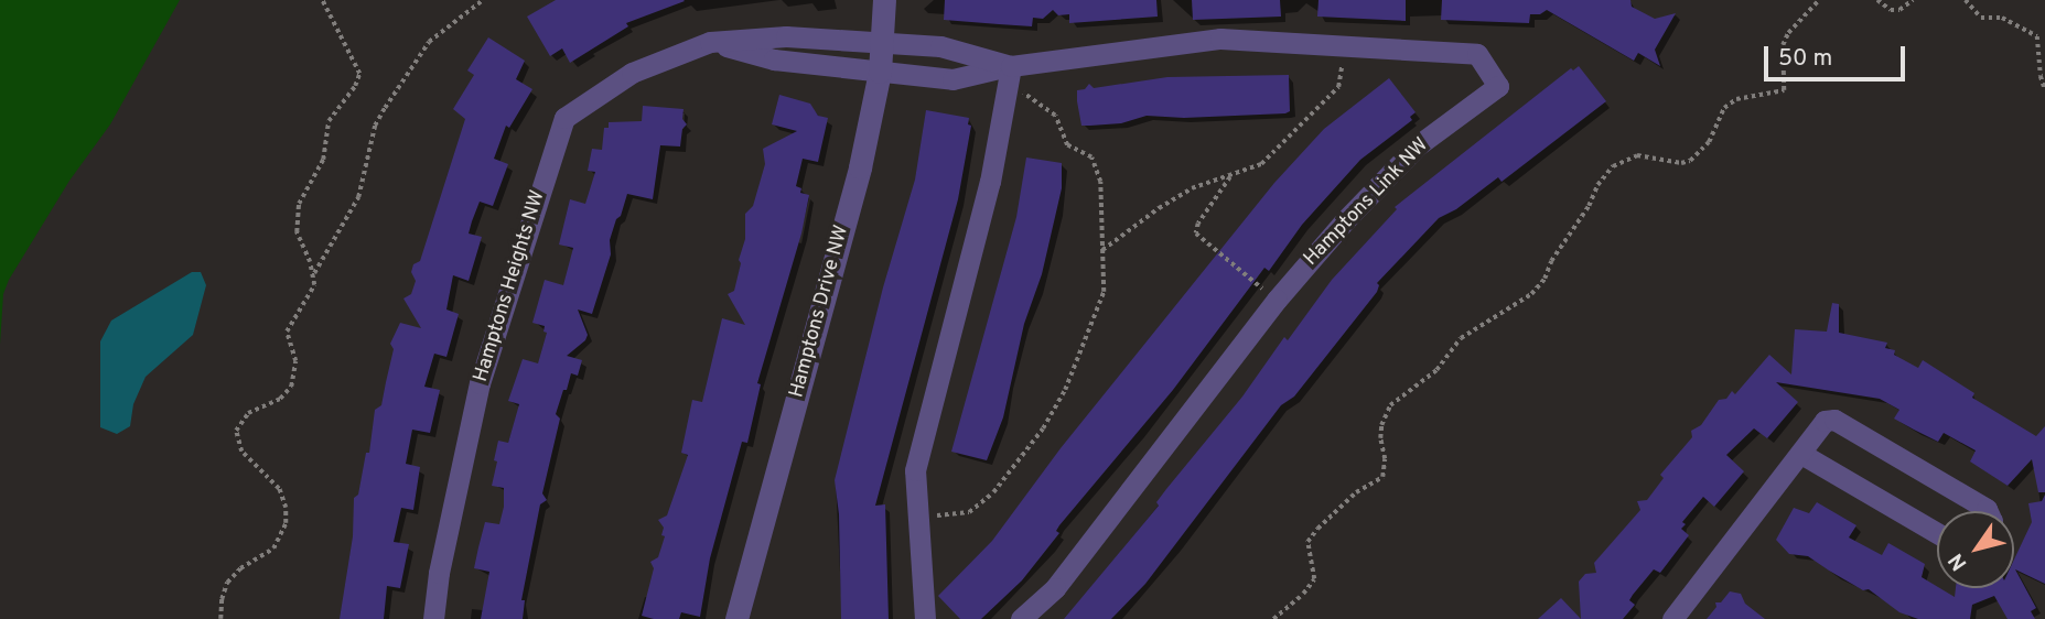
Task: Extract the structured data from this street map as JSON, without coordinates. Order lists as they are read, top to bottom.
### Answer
{
  "streets": {
    "street": ["Hamptons Link NW", "Hamptons Heights NW", "Hamptons Drive NW"]
  },
  "crossings": [
    ["Hamptons Link NW", "Hamptons Heights NW"],
    ["Hamptons Link NW", "Hamptons Drive NW"],
    ["Hamptons Heights NW", "Hamptons Drive NW"]
  ],
  "scale_bar": "50 m",
  "north": "bottom left"
}
